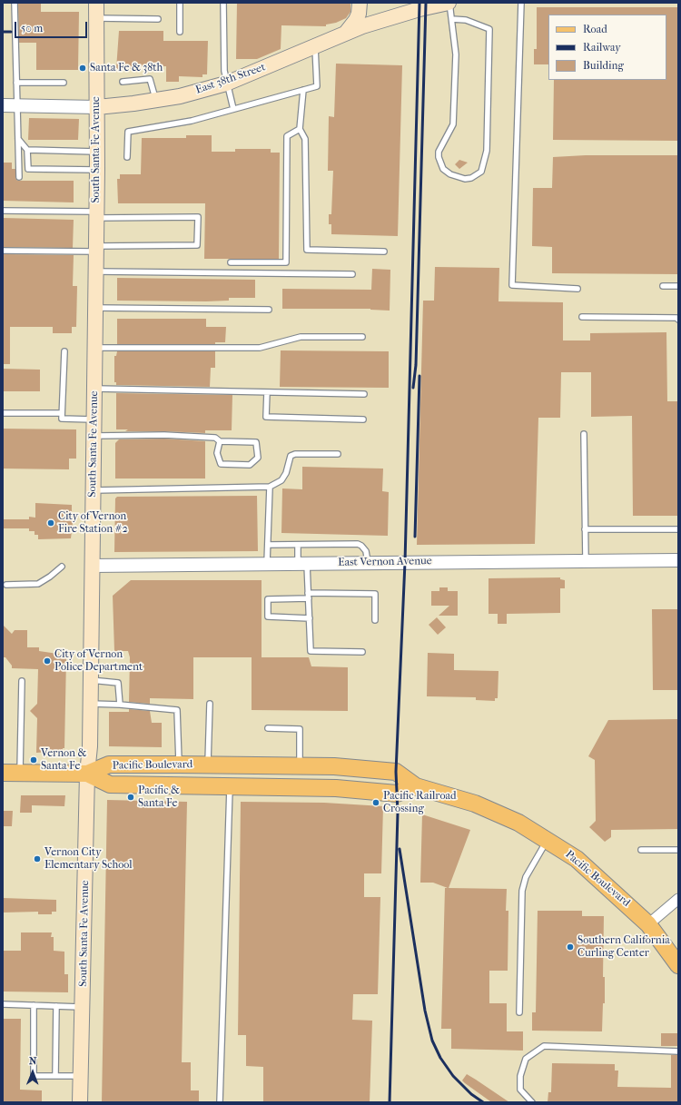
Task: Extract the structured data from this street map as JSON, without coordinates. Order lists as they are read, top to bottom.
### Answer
{
  "streets": {
    "main road": ["East 38th Street", "South Santa Fe Avenue", "Pacific Boulevard"],
    "street": ["East Vernon Avenue"]
  },
  "crossings": [
    ["East 38th Street", "South Santa Fe Avenue"],
    ["South Santa Fe Avenue", "East Vernon Avenue"],
    ["South Santa Fe Avenue", "Pacific Boulevard"]
  ],
  "places": [
    "Santa Fe & 38th",
    "City of Vernon Fire Station #2",
    "City of Vernon Police Department",
    "Vernon & Santa Fe",
    "Pacific & Santa Fe",
    "Pacific Railroad Crossing",
    "Vernon City Elementary School",
    "Southern California Curling Center"
  ],
  "legend": ["Road", "Railway", "Building"],
  "scale_bar": "50 m",
  "north": "top"
}
